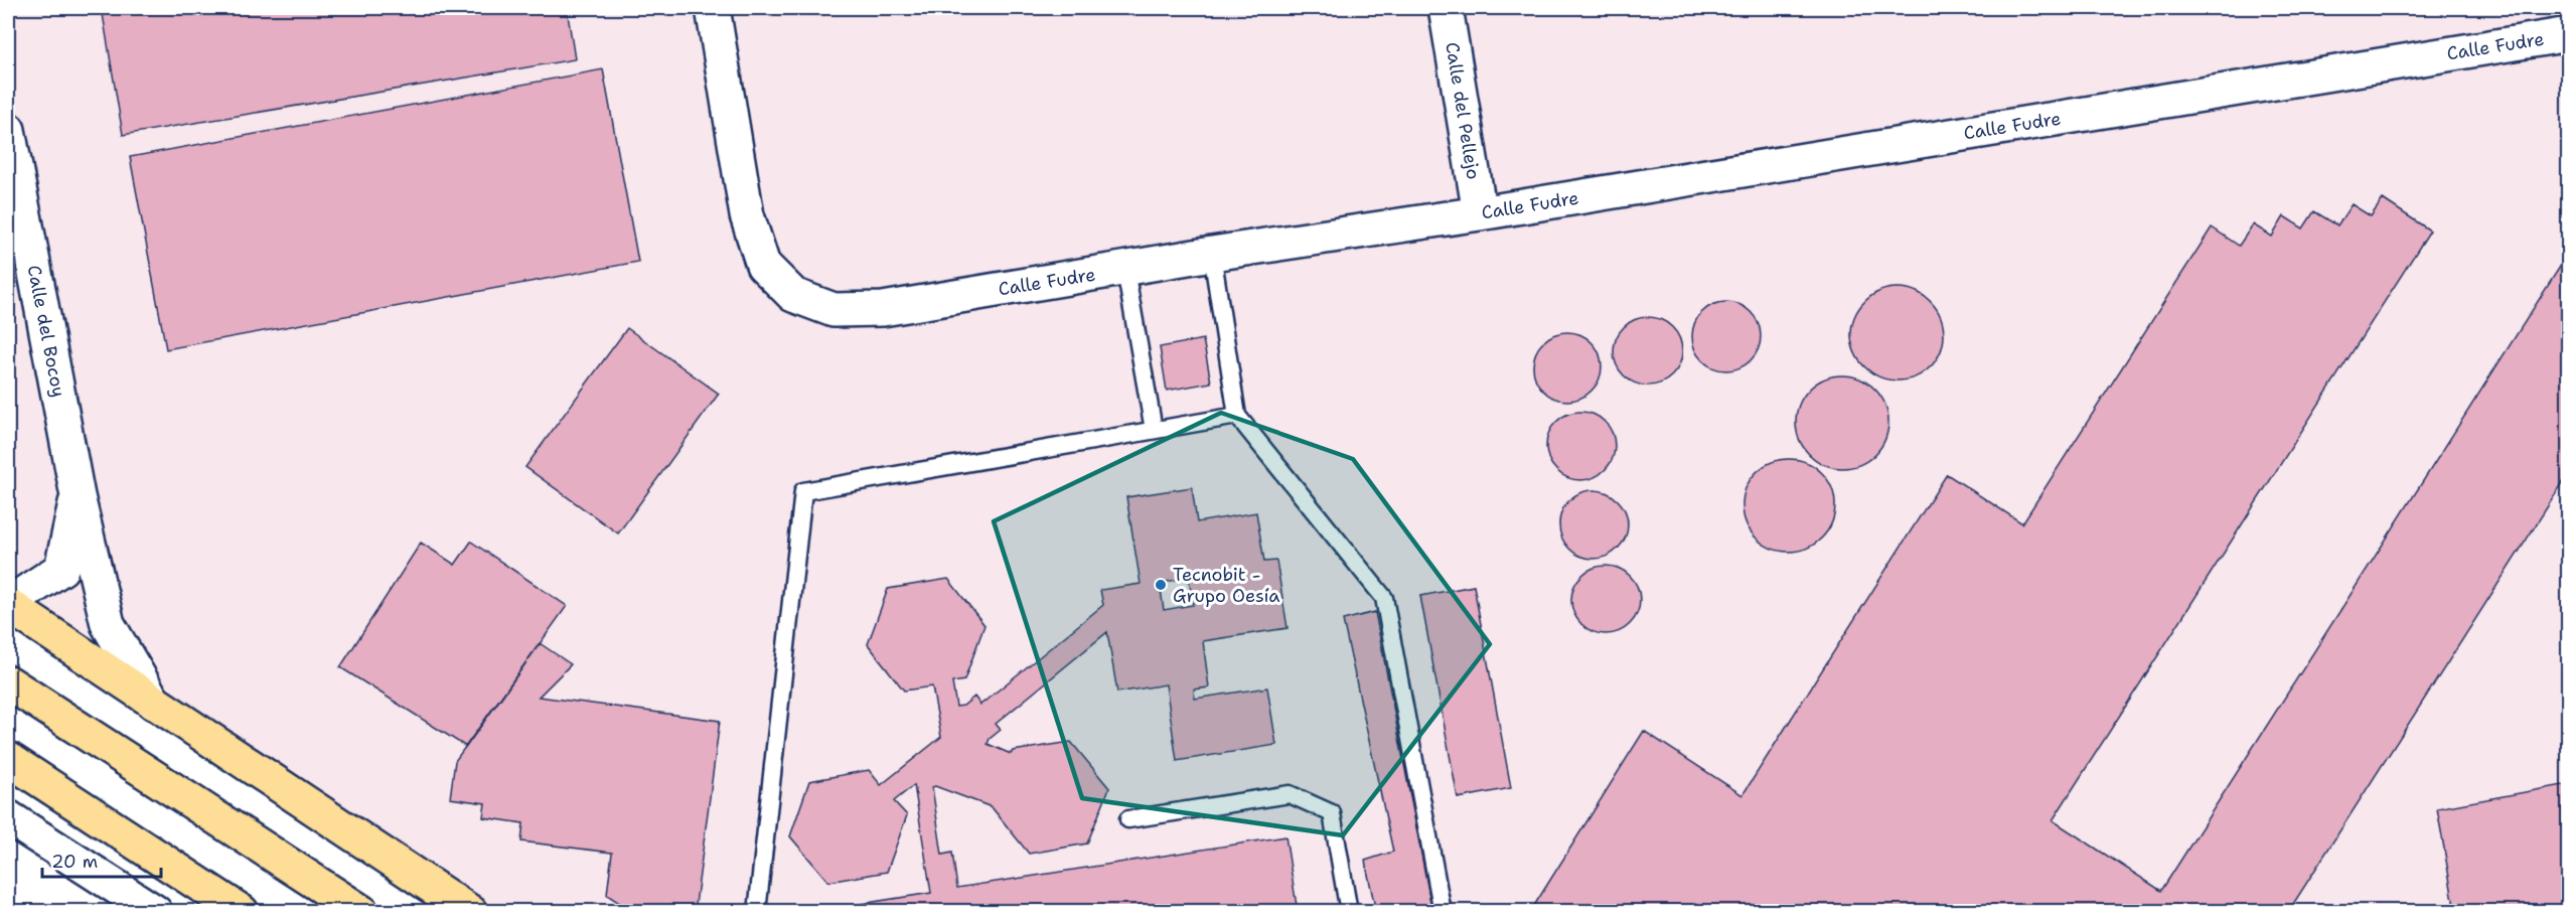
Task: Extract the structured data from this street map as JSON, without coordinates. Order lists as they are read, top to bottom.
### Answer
{
  "streets": {
    "street": ["Calle Fudre", "Calle del Pellejo", "Calle del Bocoy"]
  },
  "crossings": [
    ["Calle Fudre", "Calle del Pellejo"]
  ],
  "places": ["Tecnobit - Grupo Oesía"],
  "scale_bar": "20 m"
}
